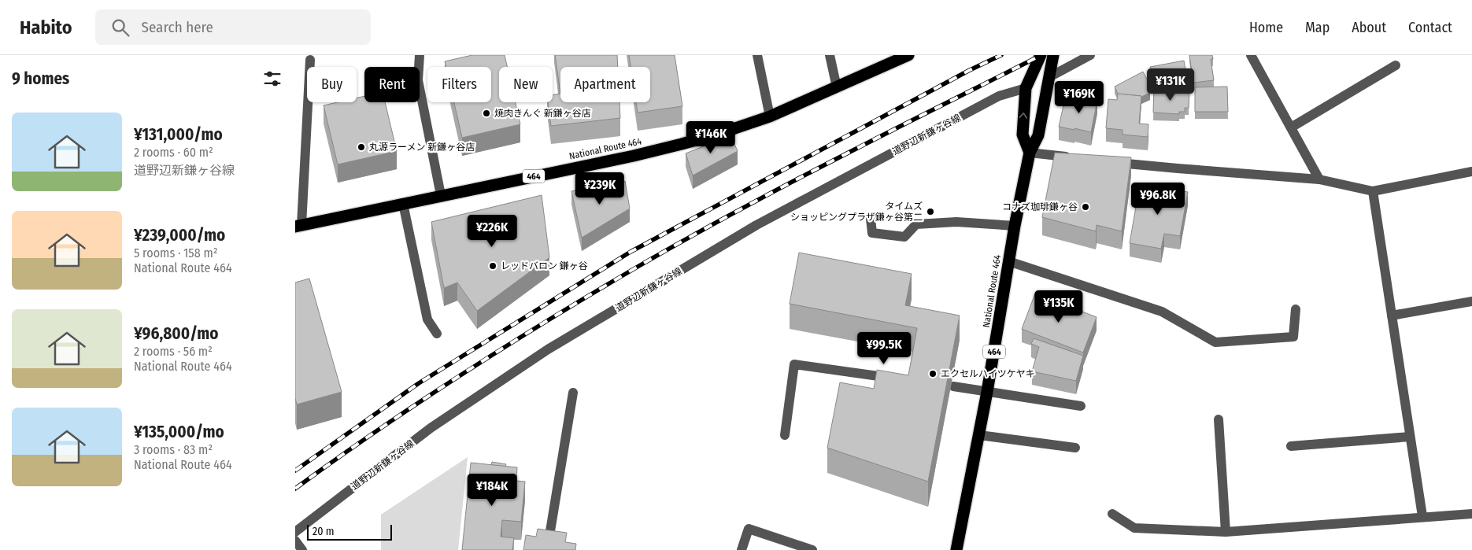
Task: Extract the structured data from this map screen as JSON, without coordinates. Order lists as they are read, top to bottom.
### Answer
{
  "streets": {
    "highway": ["National Route 464", "464"],
    "street": ["道野辺新鎌ヶ谷線"]
  },
  "places": [
    "焼肉きんぐ 新鎌ヶ谷店",
    "丸源ラーメン 新鎌ヶ谷店",
    "コナズ珈琲鎌ヶ谷",
    "タイムズ ショッピングプラザ鎌ヶ谷第二",
    "レッドバロン 鎌ヶ谷",
    "エクセルハイツケヤキ"
  ],
  "scale_bar": "20 m",
  "page": {
    "header": "Habito",
    "search": "Search here",
    "nav": [
      "Home",
      "Map",
      "About",
      "Contact"
    ],
    "heading": "9 homes",
    "chip": [
      "Buy",
      "Rent",
      "Filters",
      "New",
      "Apartment"
    ],
    "price": [
      "¥131K",
      "¥169K",
      "¥146K",
      "¥239K",
      "¥96.8K",
      "¥226K",
      "¥135K",
      "¥99.5K",
      "¥184K"
    ],
    "list": [
      {
        "name": "¥131,000/mo",
        "note": "2 rooms · 60 m² · 道野辺新鎌ヶ谷線"
      },
      {
        "name": "¥239,000/mo",
        "note": "5 rooms · 158 m² · National Route 464"
      },
      {
        "name": "¥96,800/mo",
        "note": "2 rooms · 56 m² · National Route 464"
      },
      {
        "name": "¥135,000/mo",
        "note": "3 rooms · 83 m² · National Route 464"
      }
    ],
    "scale": "20 m"
  }
}
